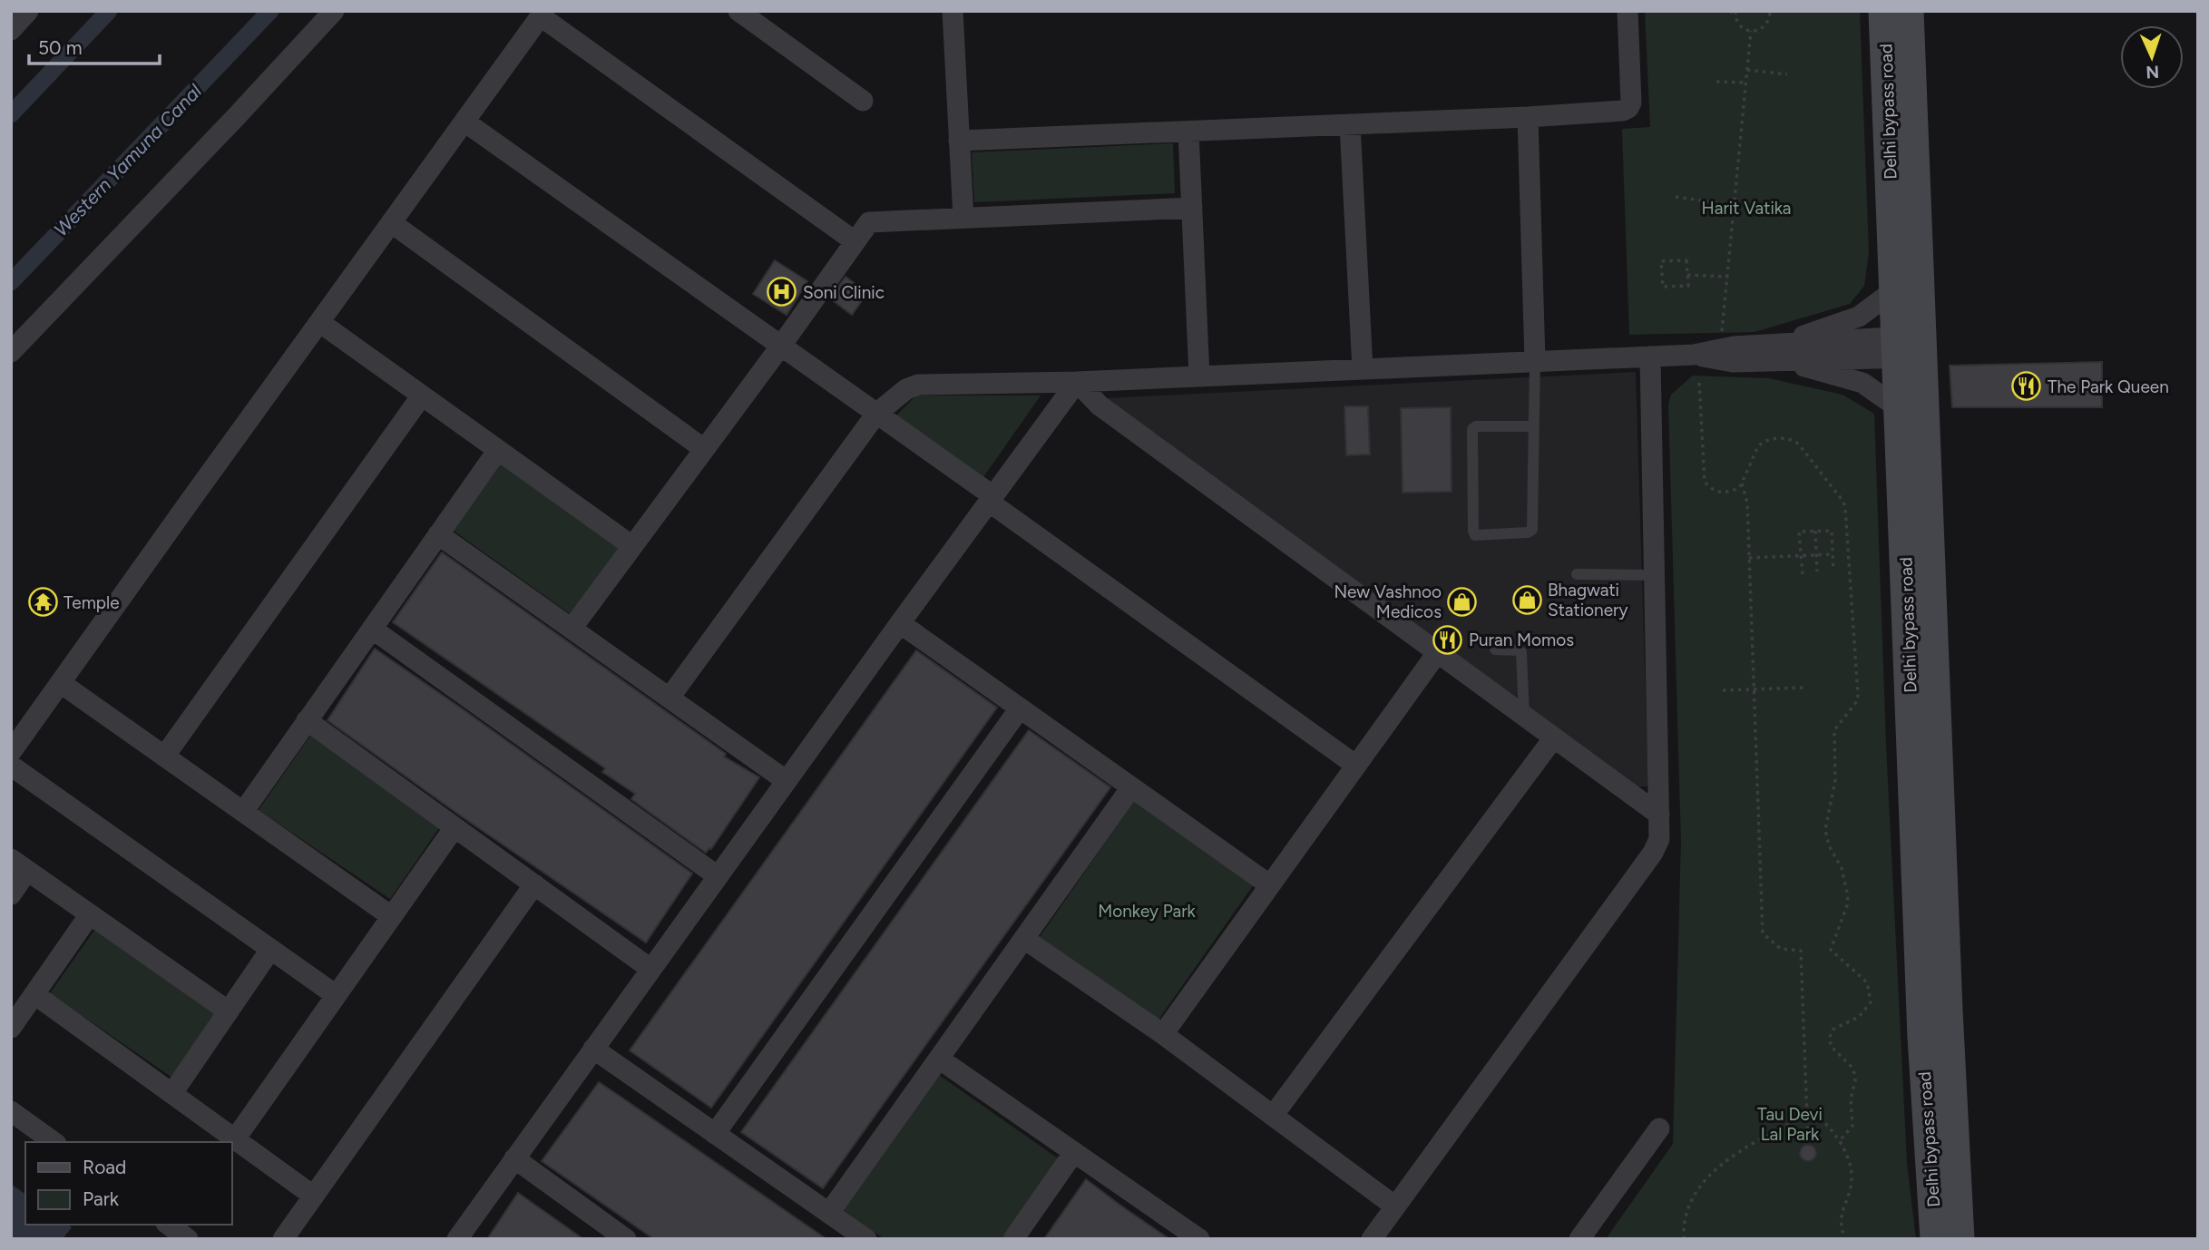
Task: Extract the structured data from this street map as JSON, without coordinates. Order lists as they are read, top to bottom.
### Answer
{
  "streets": {
    "main road": ["Delhi bypass road"]
  },
  "water": ["Western Yamuna Canal"],
  "parks": ["Harit Vatika", "Monkey Park", "Tau Devi Lal Park"],
  "places": {
    "hospital": ["Soni Clinic"],
    "restaurant": ["The Park Queen", "Puran Momos"],
    "shop": ["Bhagwati Stationery", "New Vashnoo Medicos"],
    "temple": ["Temple"]
  },
  "legend": ["Road", "Park"],
  "scale_bar": "50 m",
  "north": "bottom"
}
